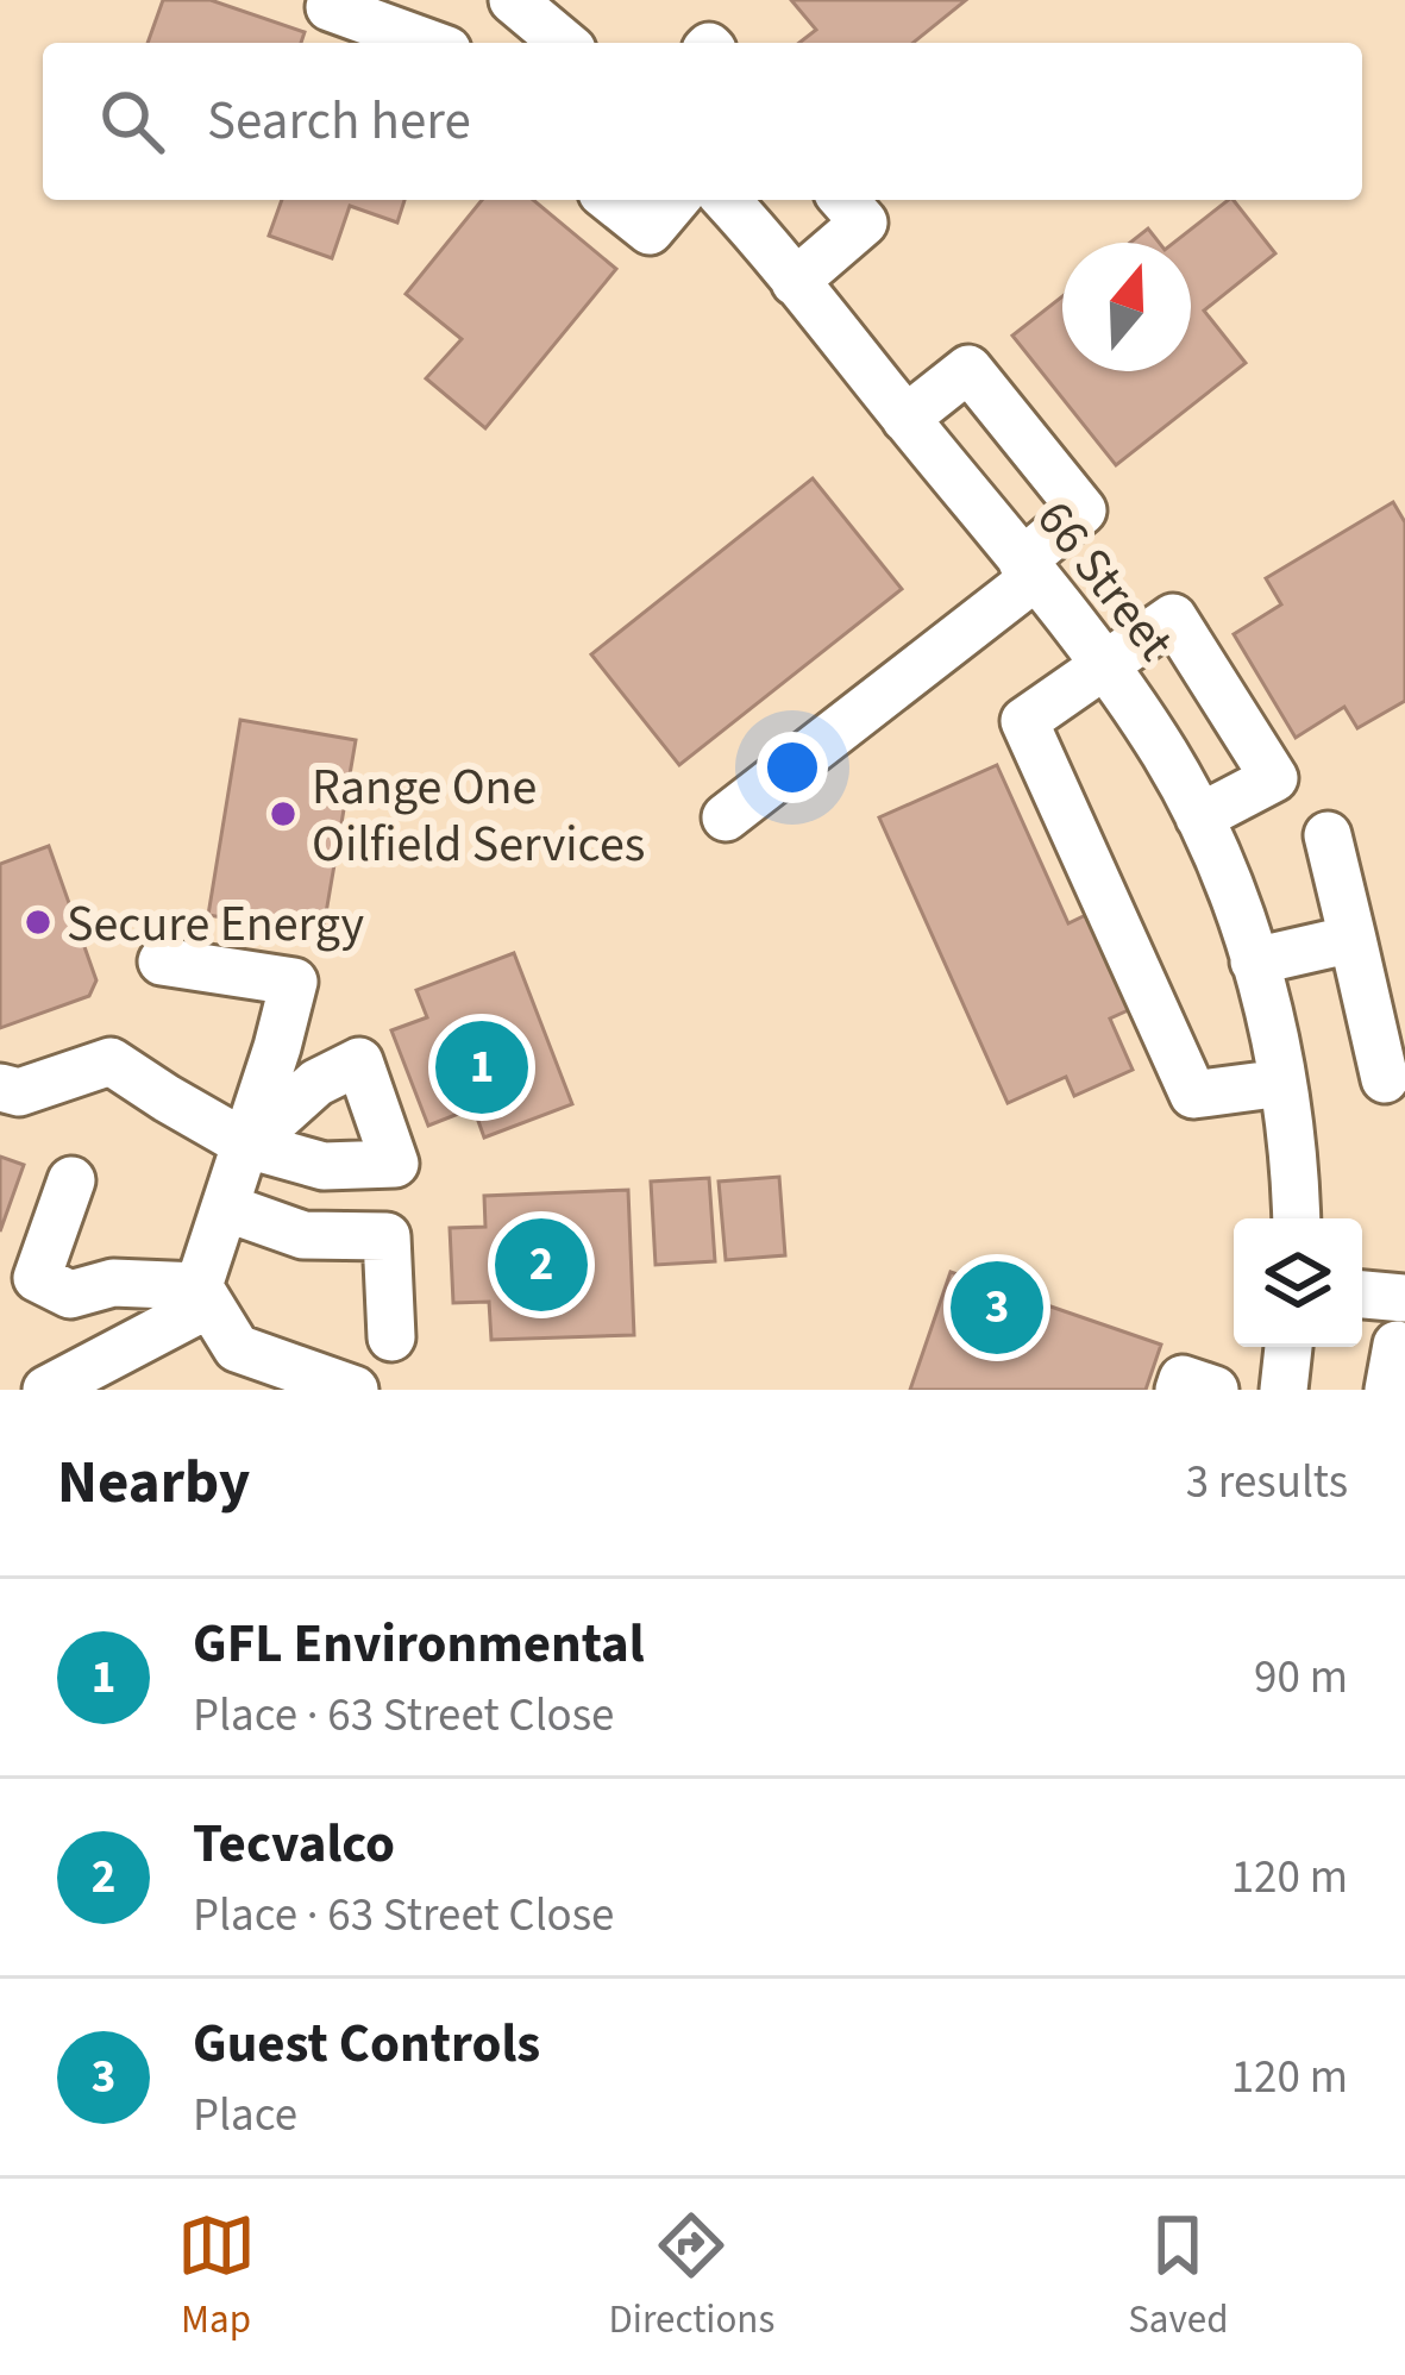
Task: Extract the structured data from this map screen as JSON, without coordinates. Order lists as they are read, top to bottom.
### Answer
{
  "streets": {
    "street": ["66 Street"]
  },
  "places": ["Range One Oilfield Services", "Secure Energy"],
  "north": "top",
  "page": {
    "search": "Search here",
    "pins": ["1", "2", "3"],
    "heading": ["Nearby", "3 results"],
    "list": [
      {
        "mark": "1",
        "name": "GFL Environmental",
        "note": "Place · 63 Street Close",
        "value": "90 m"
      },
      {
        "mark": "2",
        "name": "Tecvalco",
        "note": "Place · 63 Street Close",
        "value": "120 m"
      },
      {
        "mark": "3",
        "name": "Guest Controls",
        "note": "Place",
        "value": "120 m"
      }
    ],
    "nav": ["Map", "Directions", "Saved"]
  }
}
